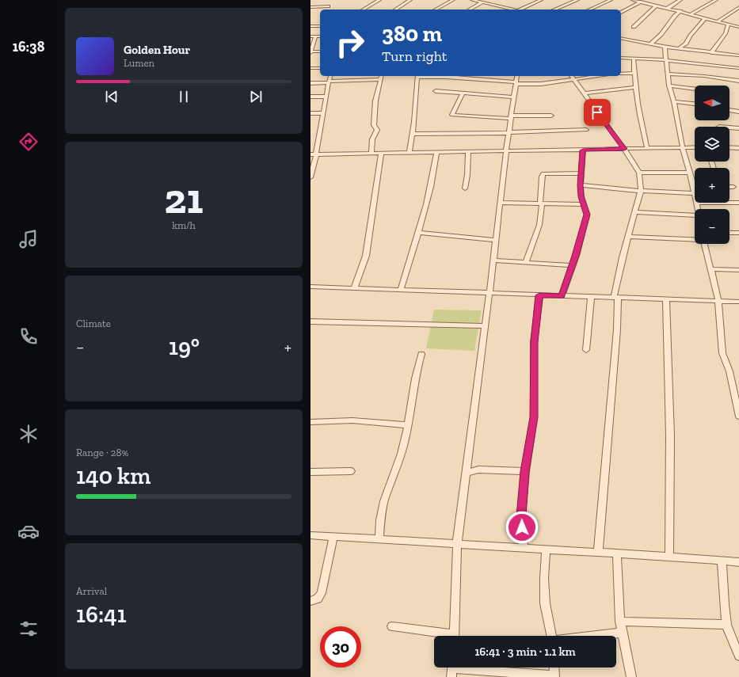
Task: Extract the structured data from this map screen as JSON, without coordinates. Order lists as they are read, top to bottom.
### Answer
{
  "north": "left",
  "page": {
    "tabs": "16:38",
    "turn": ["380 m", "Turn right"],
    "song": ["Golden Hour", "Lumen"],
    "map_buttons": ["+", "−"],
    "tile": [
      ["21", "km/h"],
      "Climate",
      ["Range · 28%", "140 km"],
      ["Arrival", "16:41"]
    ],
    "heat": ["−", "19°", "+"],
    "limit": "30",
    "trip": "16:41 · 3 min · 1.1 km"
  }
}
